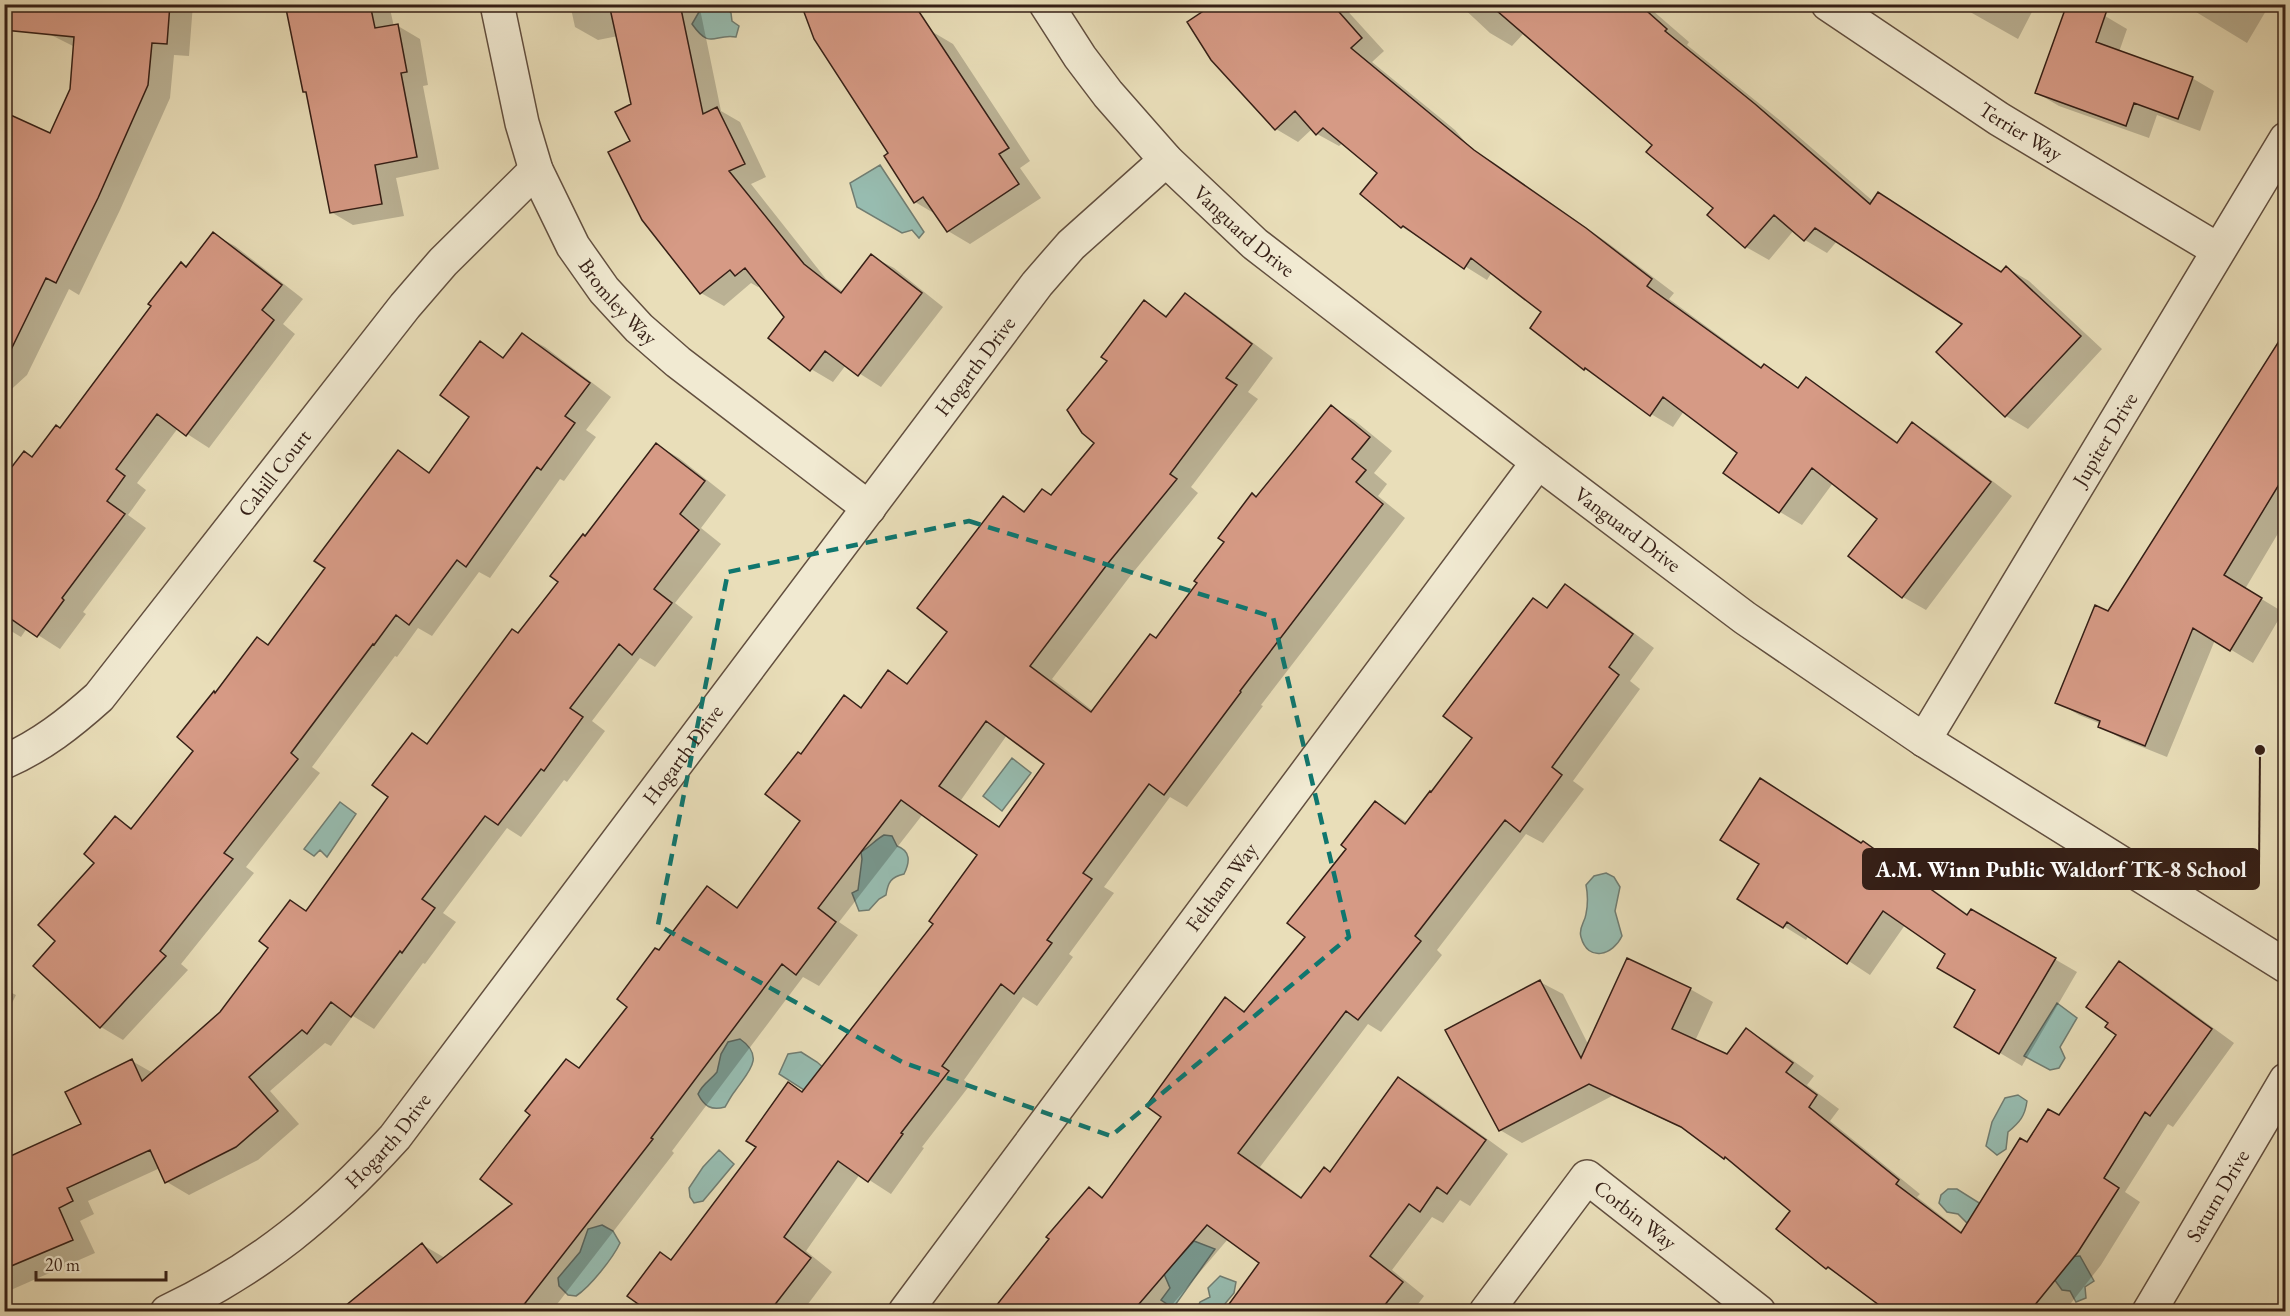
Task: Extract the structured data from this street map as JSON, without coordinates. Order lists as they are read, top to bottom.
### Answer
{
  "streets": {
    "street": [
      "Terrier Way",
      "Vanguard Drive",
      "Bromley Way",
      "Hogarth Drive",
      "Jupiter Drive",
      "Cahill Court",
      "Feltham Way",
      "Saturn Drive",
      "Corbin Way"
    ]
  },
  "crossings": [
    ["Terrier Way", "Jupiter Drive"],
    ["Vanguard Drive", "Hogarth Drive"],
    ["Vanguard Drive", "Jupiter Drive"],
    ["Vanguard Drive", "Feltham Way"],
    ["Bromley Way", "Hogarth Drive"],
    ["Bromley Way", "Cahill Court"]
  ],
  "places": ["A.M. Winn Public Waldorf TK-8 School"],
  "scale_bar": "20 m"
}
